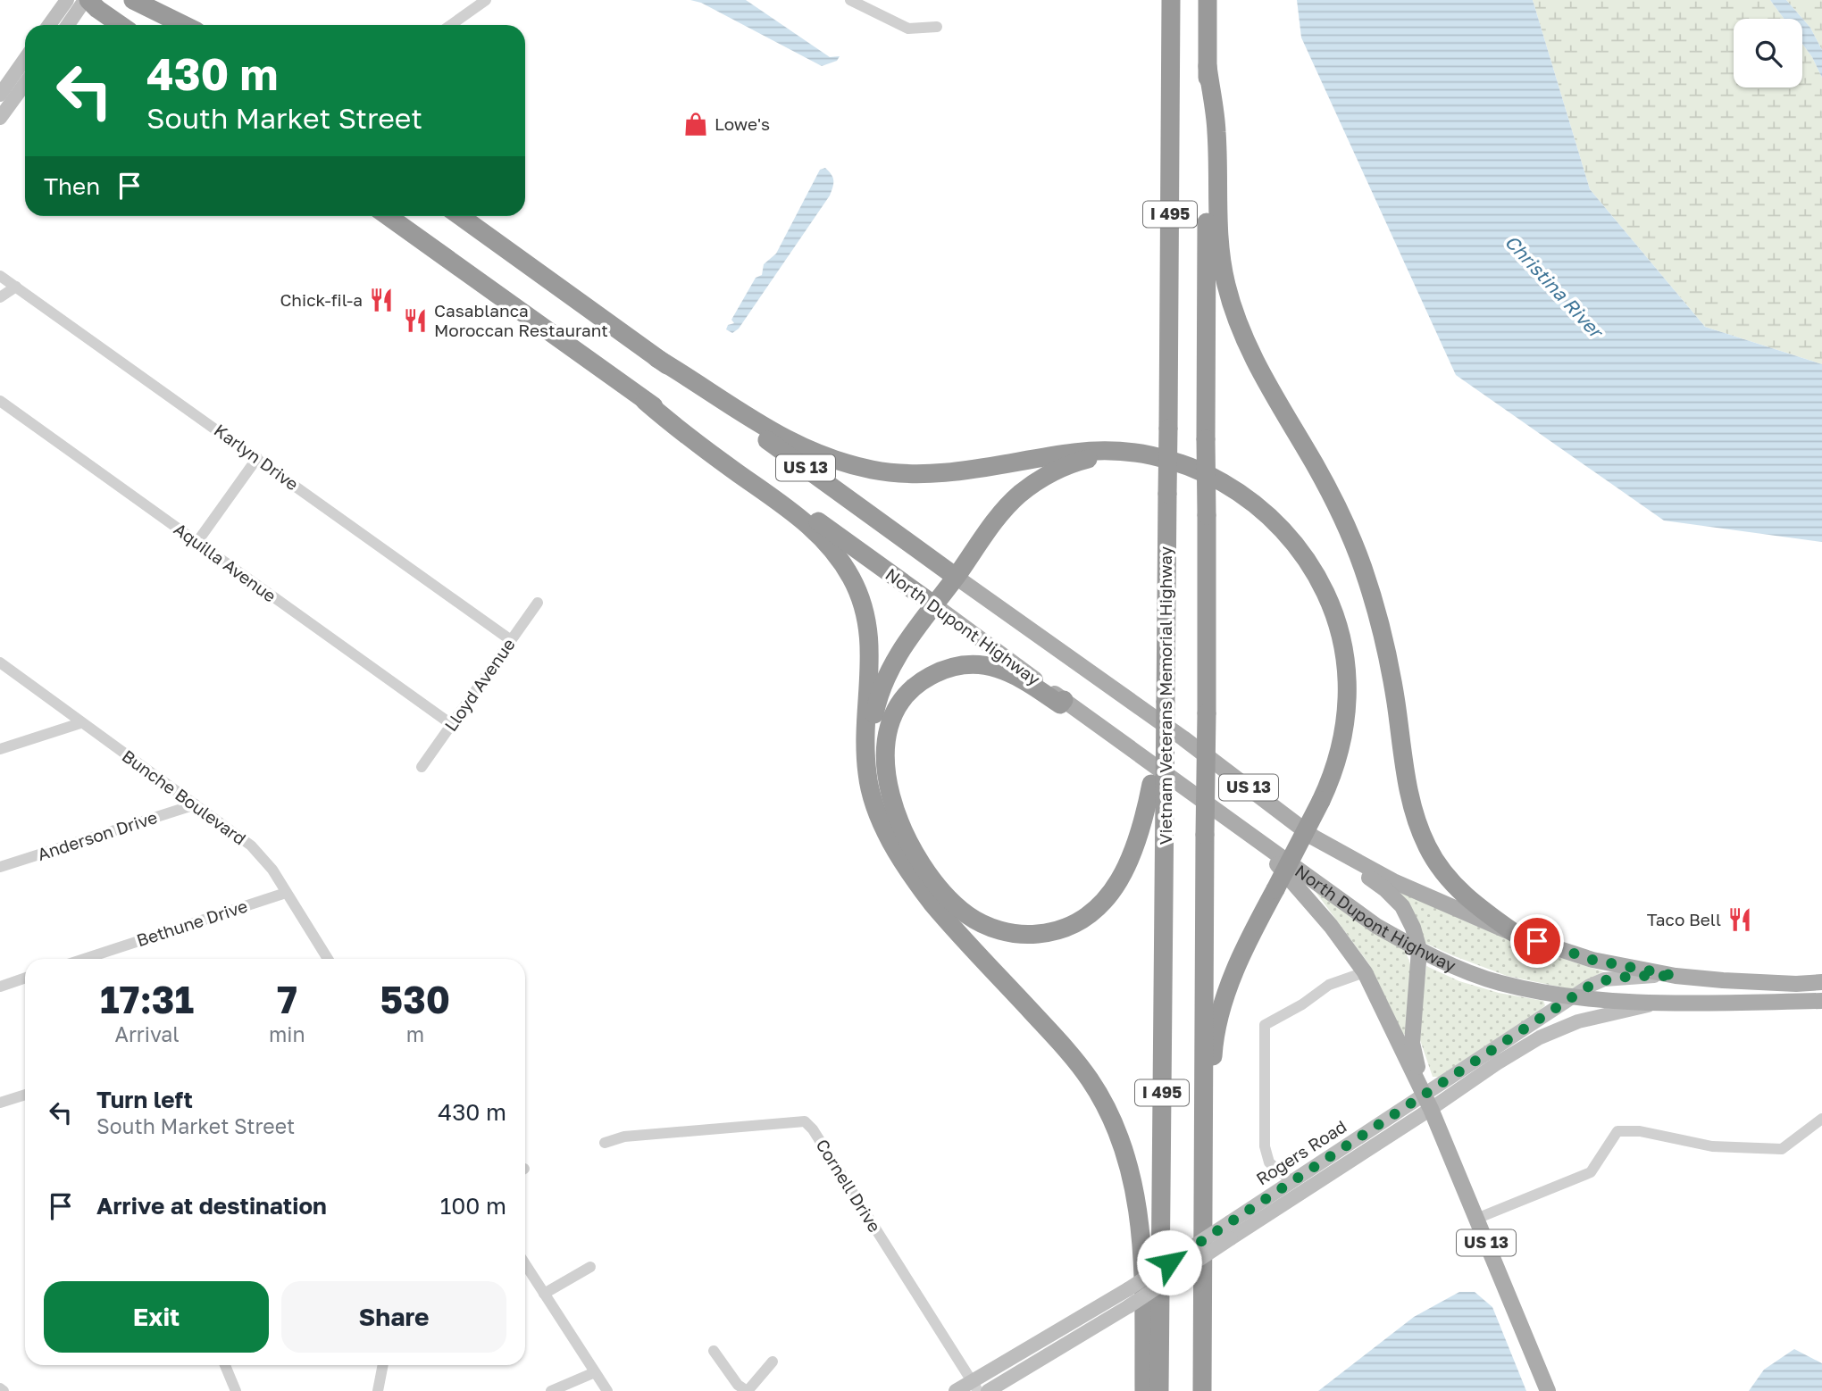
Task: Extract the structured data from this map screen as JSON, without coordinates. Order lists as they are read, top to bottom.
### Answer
{
  "streets": {
    "highway": [
      "I 495",
      "US 13",
      "North Dupont Highway",
      "Vietnam Veterans Memorial Highway"
    ],
    "street": [
      "Karlyn Drive",
      "Aquilla Avenue",
      "Lloyd Avenue",
      "Bunche Boulevard",
      "Anderson Drive",
      "Bethune Drive",
      "Rogers Road",
      "Cornell Drive"
    ]
  },
  "crossings": [
    ["Karlyn Drive", "Lloyd Avenue"],
    ["US 13", "North Dupont Highway"],
    ["US 13", "Rogers Road"],
    ["Aquilla Avenue", "Lloyd Avenue"],
    ["North Dupont Highway", "Rogers Road"],
    ["Bunche Boulevard", "Anderson Drive"],
    ["Bunche Boulevard", "Bethune Drive"],
    ["Rogers Road", "Cornell Drive"]
  ],
  "water": ["Christina River"],
  "places": {
    "shop": ["Lowe's"],
    "restaurant": ["Chick-fil-a", "Casablanca Moroccan Restaurant", "Taco Bell"]
  },
  "page": {
    "turn": ["430 m", "South Market Street"],
    "then": "Then",
    "eta": [
      "17:31",
      "Arrival",
      "7",
      "min",
      "530",
      "m"
    ],
    "list": [
      {
        "name": "Turn left",
        "note": "South Market Street",
        "value": "430 m"
      },
      {
        "name": "Arrive at destination",
        "value": "100 m"
      }
    ],
    "buttons": ["Exit", "Share"]
  }
}
